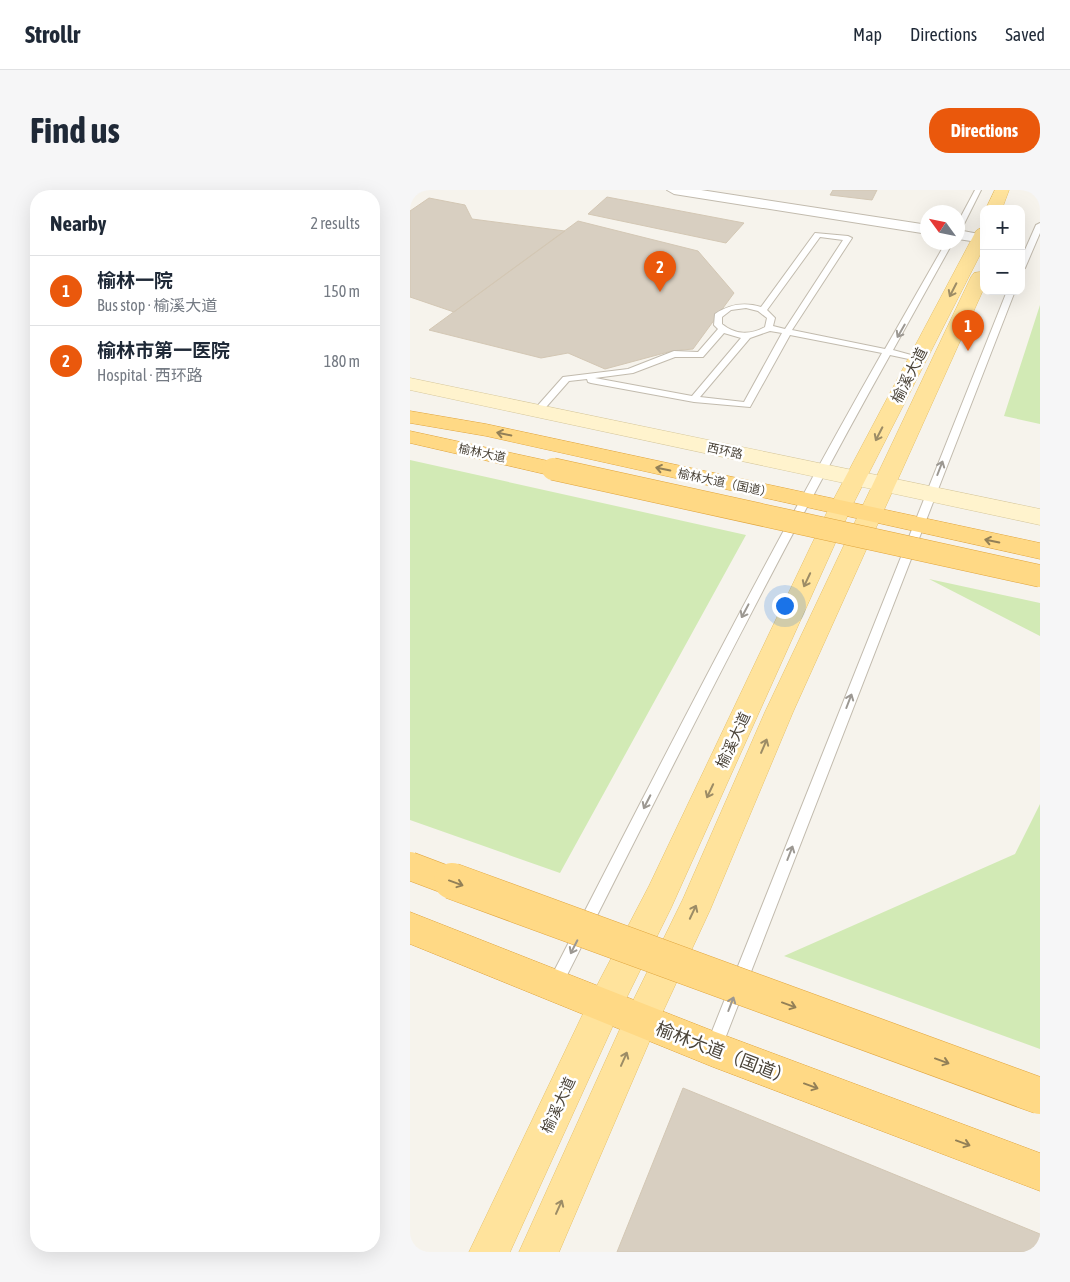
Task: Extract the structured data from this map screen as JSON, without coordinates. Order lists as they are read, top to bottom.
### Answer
{
  "streets": {
    "highway": ["榆林大道", "榆林大道（国道）"],
    "main road": ["榆溪大道", "西环路"]
  },
  "crossings": [
    ["榆溪大道", "西环路"],
    ["榆溪大道", "榆林大道（国道）"],
    ["榆林大道", "榆林大道（国道）"]
  ],
  "north": "top left",
  "page": {
    "header": "Strollr",
    "nav": ["Map", "Directions", "Saved"],
    "buttons": "Directions",
    "title": "Find us",
    "heading": ["Nearby", "2 results"],
    "map_buttons": ["+", "−"],
    "pins": ["2", "1"],
    "list": [
      {
        "mark": "1",
        "name": "榆林一院",
        "note": "Bus stop · 榆溪大道",
        "value": "150 m"
      },
      {
        "mark": "2",
        "name": "榆林市第一医院",
        "note": "Hospital · 西环路",
        "value": "180 m"
      }
    ]
  }
}
